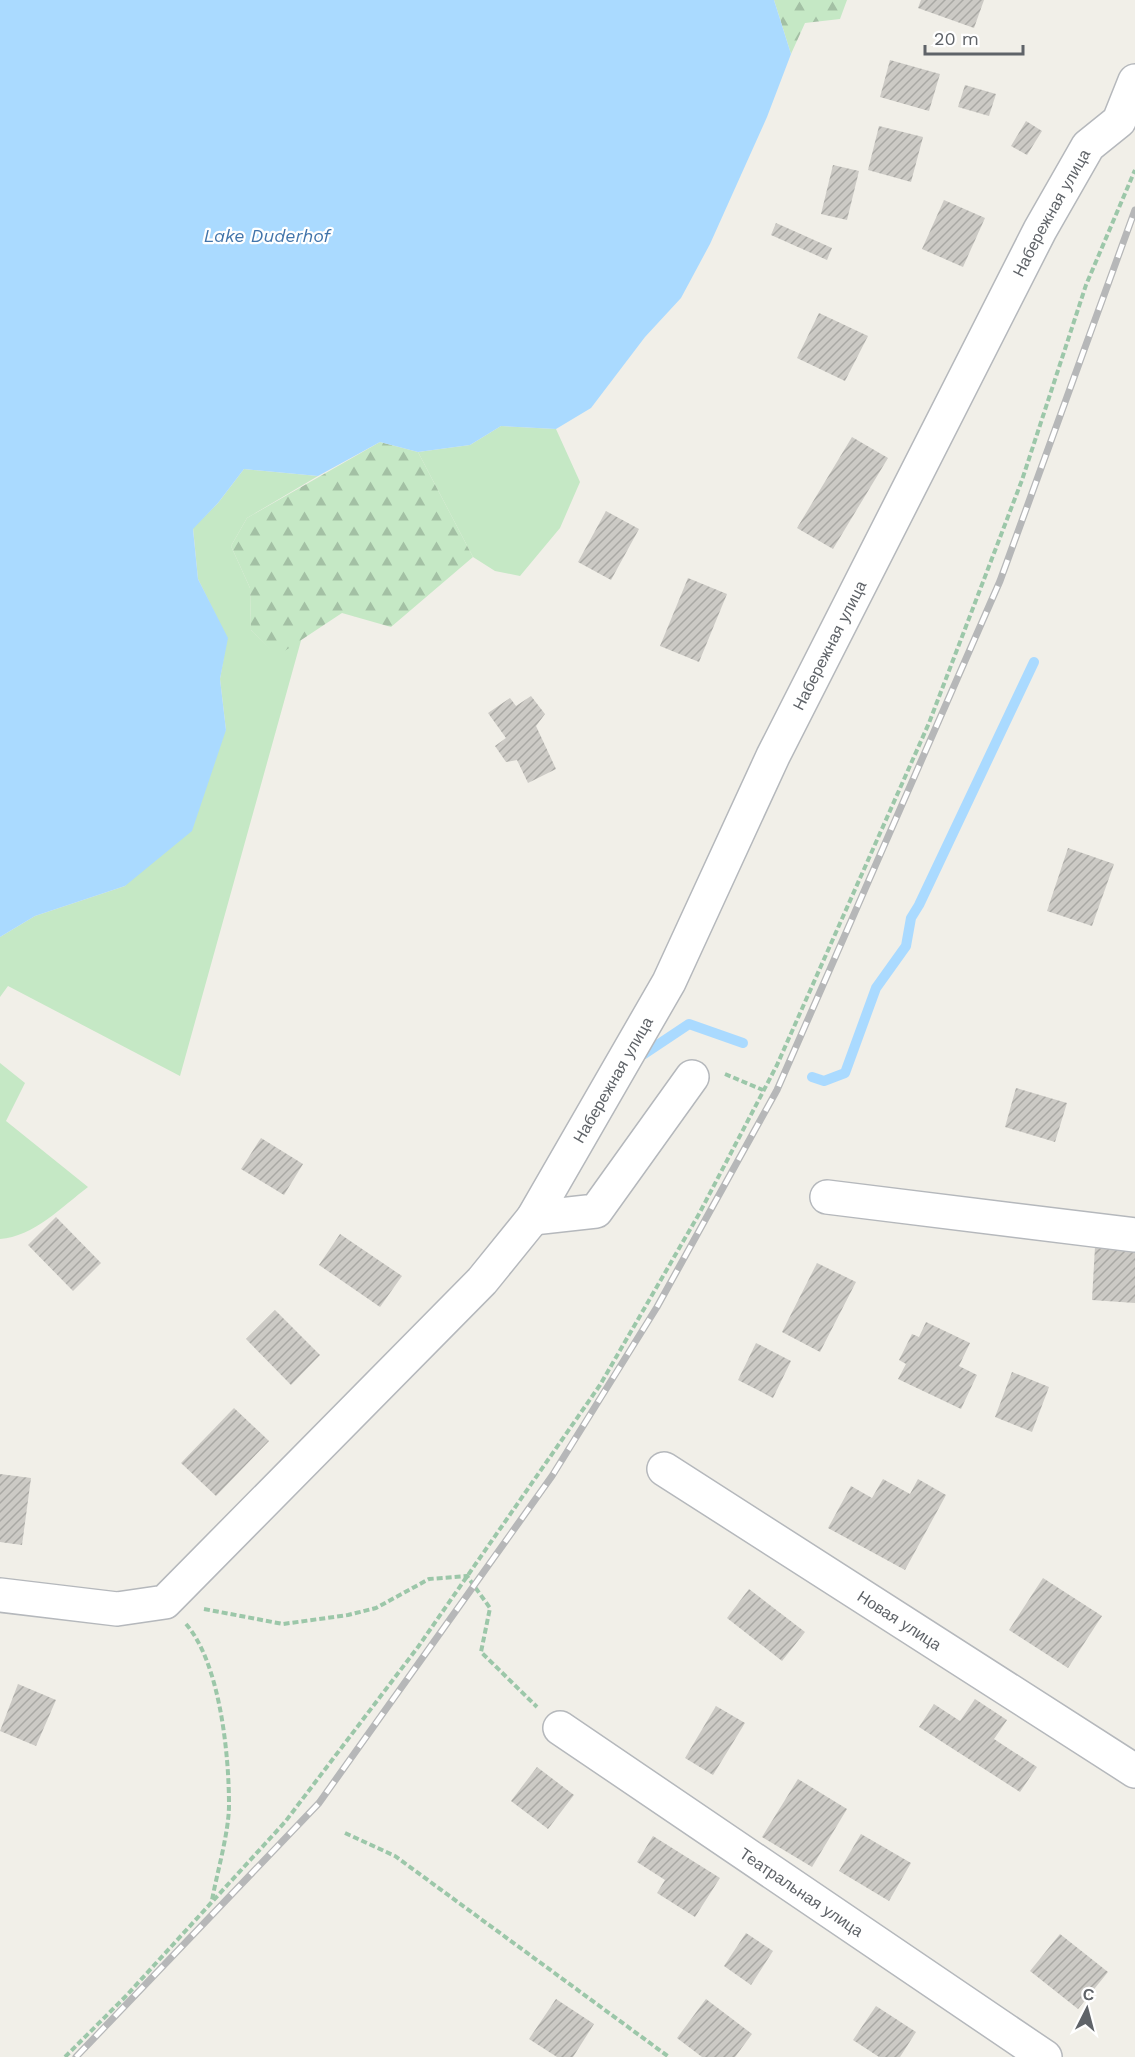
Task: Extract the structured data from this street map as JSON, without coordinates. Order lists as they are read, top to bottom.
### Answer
{
  "streets": {
    "street": ["Набережная улица", "Новая улица", "Театральная улица"]
  },
  "water": ["Lake Duderhof"],
  "scale_bar": "20 m",
  "north": "top"
}
